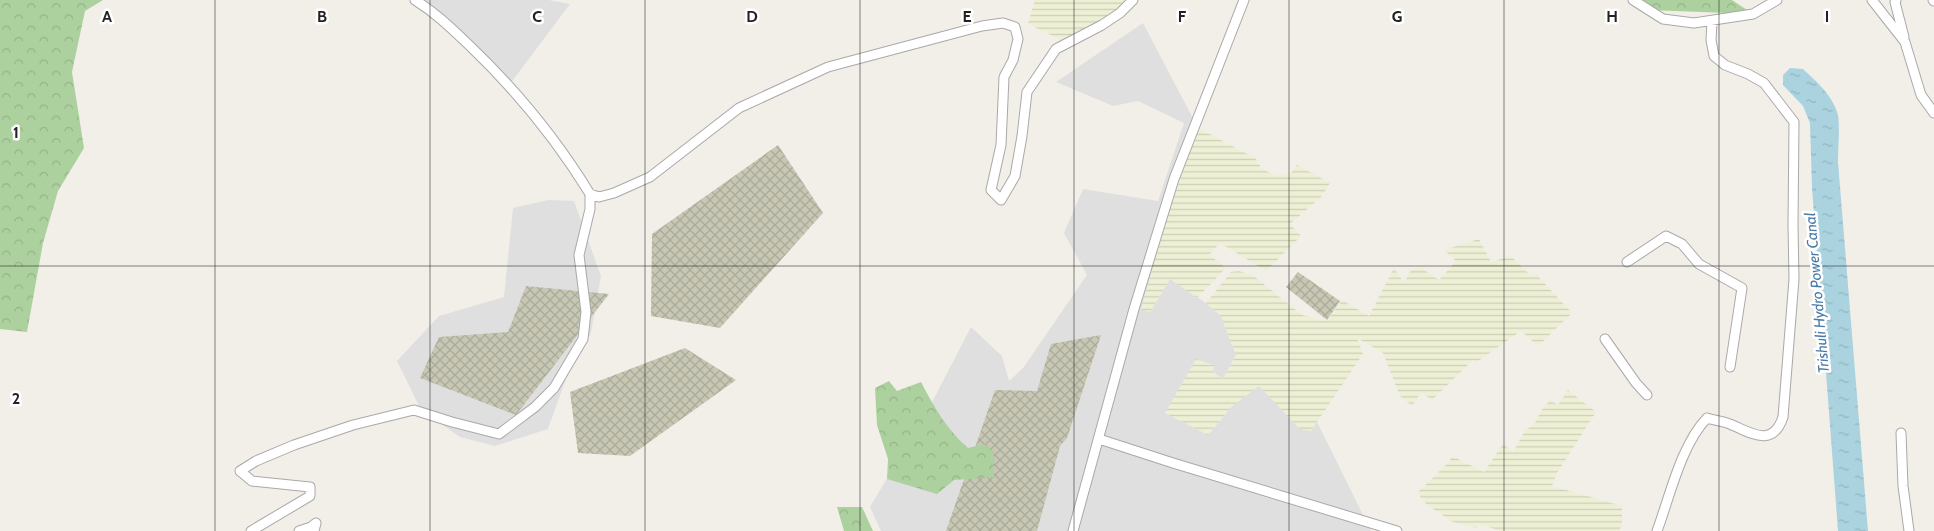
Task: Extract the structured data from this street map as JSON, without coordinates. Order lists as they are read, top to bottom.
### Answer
{
  "water": ["Trishuli Hydro Power Canal"],
  "grid": {
    "columns": [
      "A",
      "B",
      "C",
      "D",
      "E",
      "F",
      "G",
      "H",
      "I"
    ],
    "rows": ["1", "2"]
  }
}
